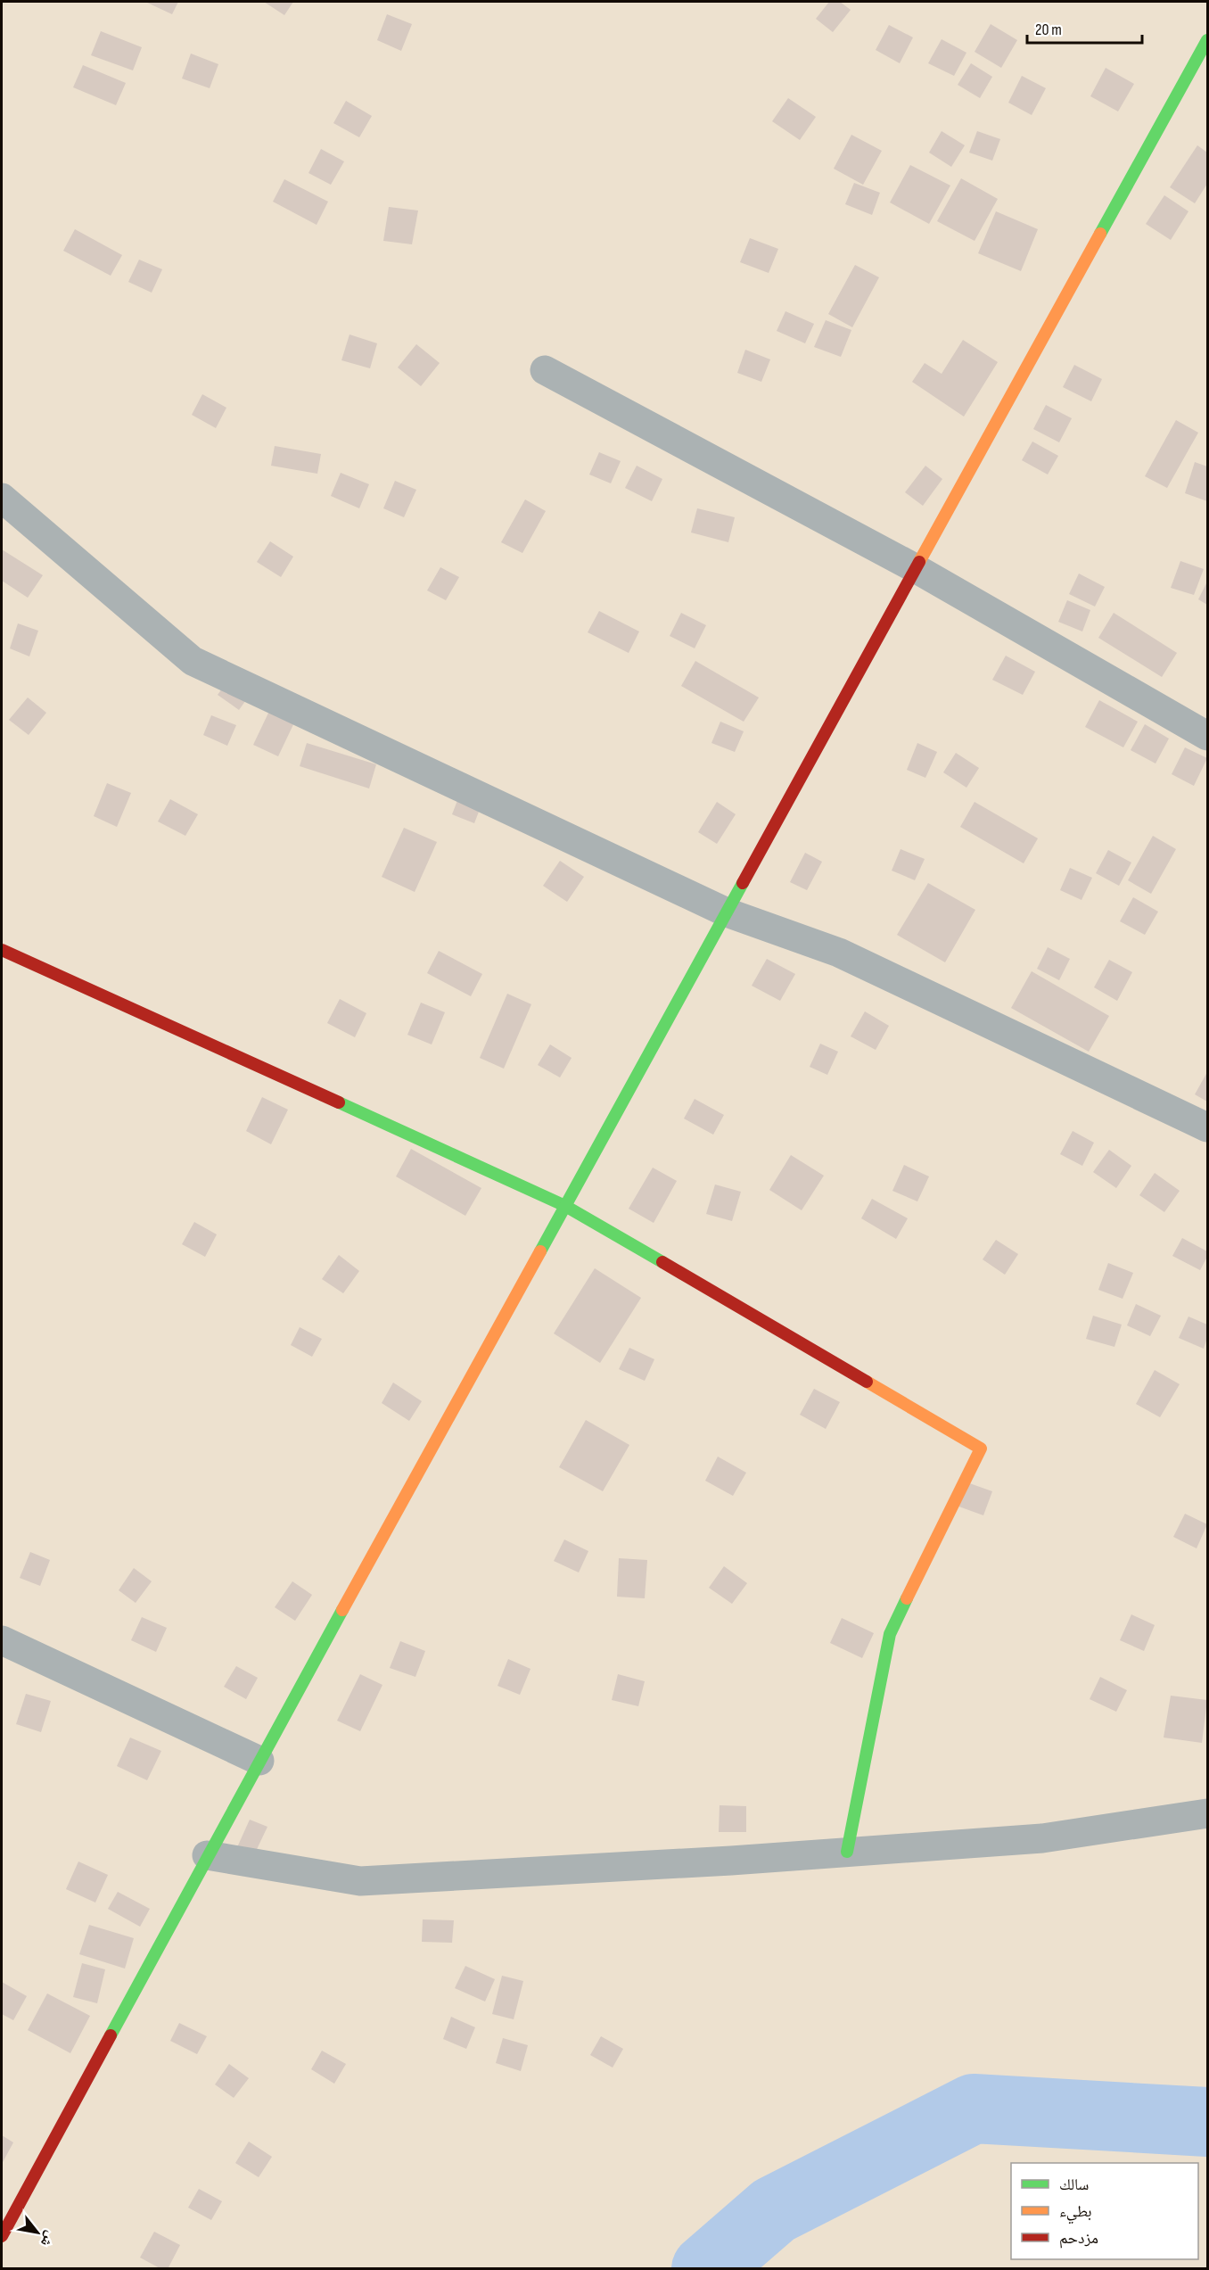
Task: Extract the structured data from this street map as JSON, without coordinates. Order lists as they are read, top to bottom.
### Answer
{
  "legend": ["سالك", "بطيء", "مزدحم"],
  "scale_bar": "20 m",
  "north": "bottom right"
}
